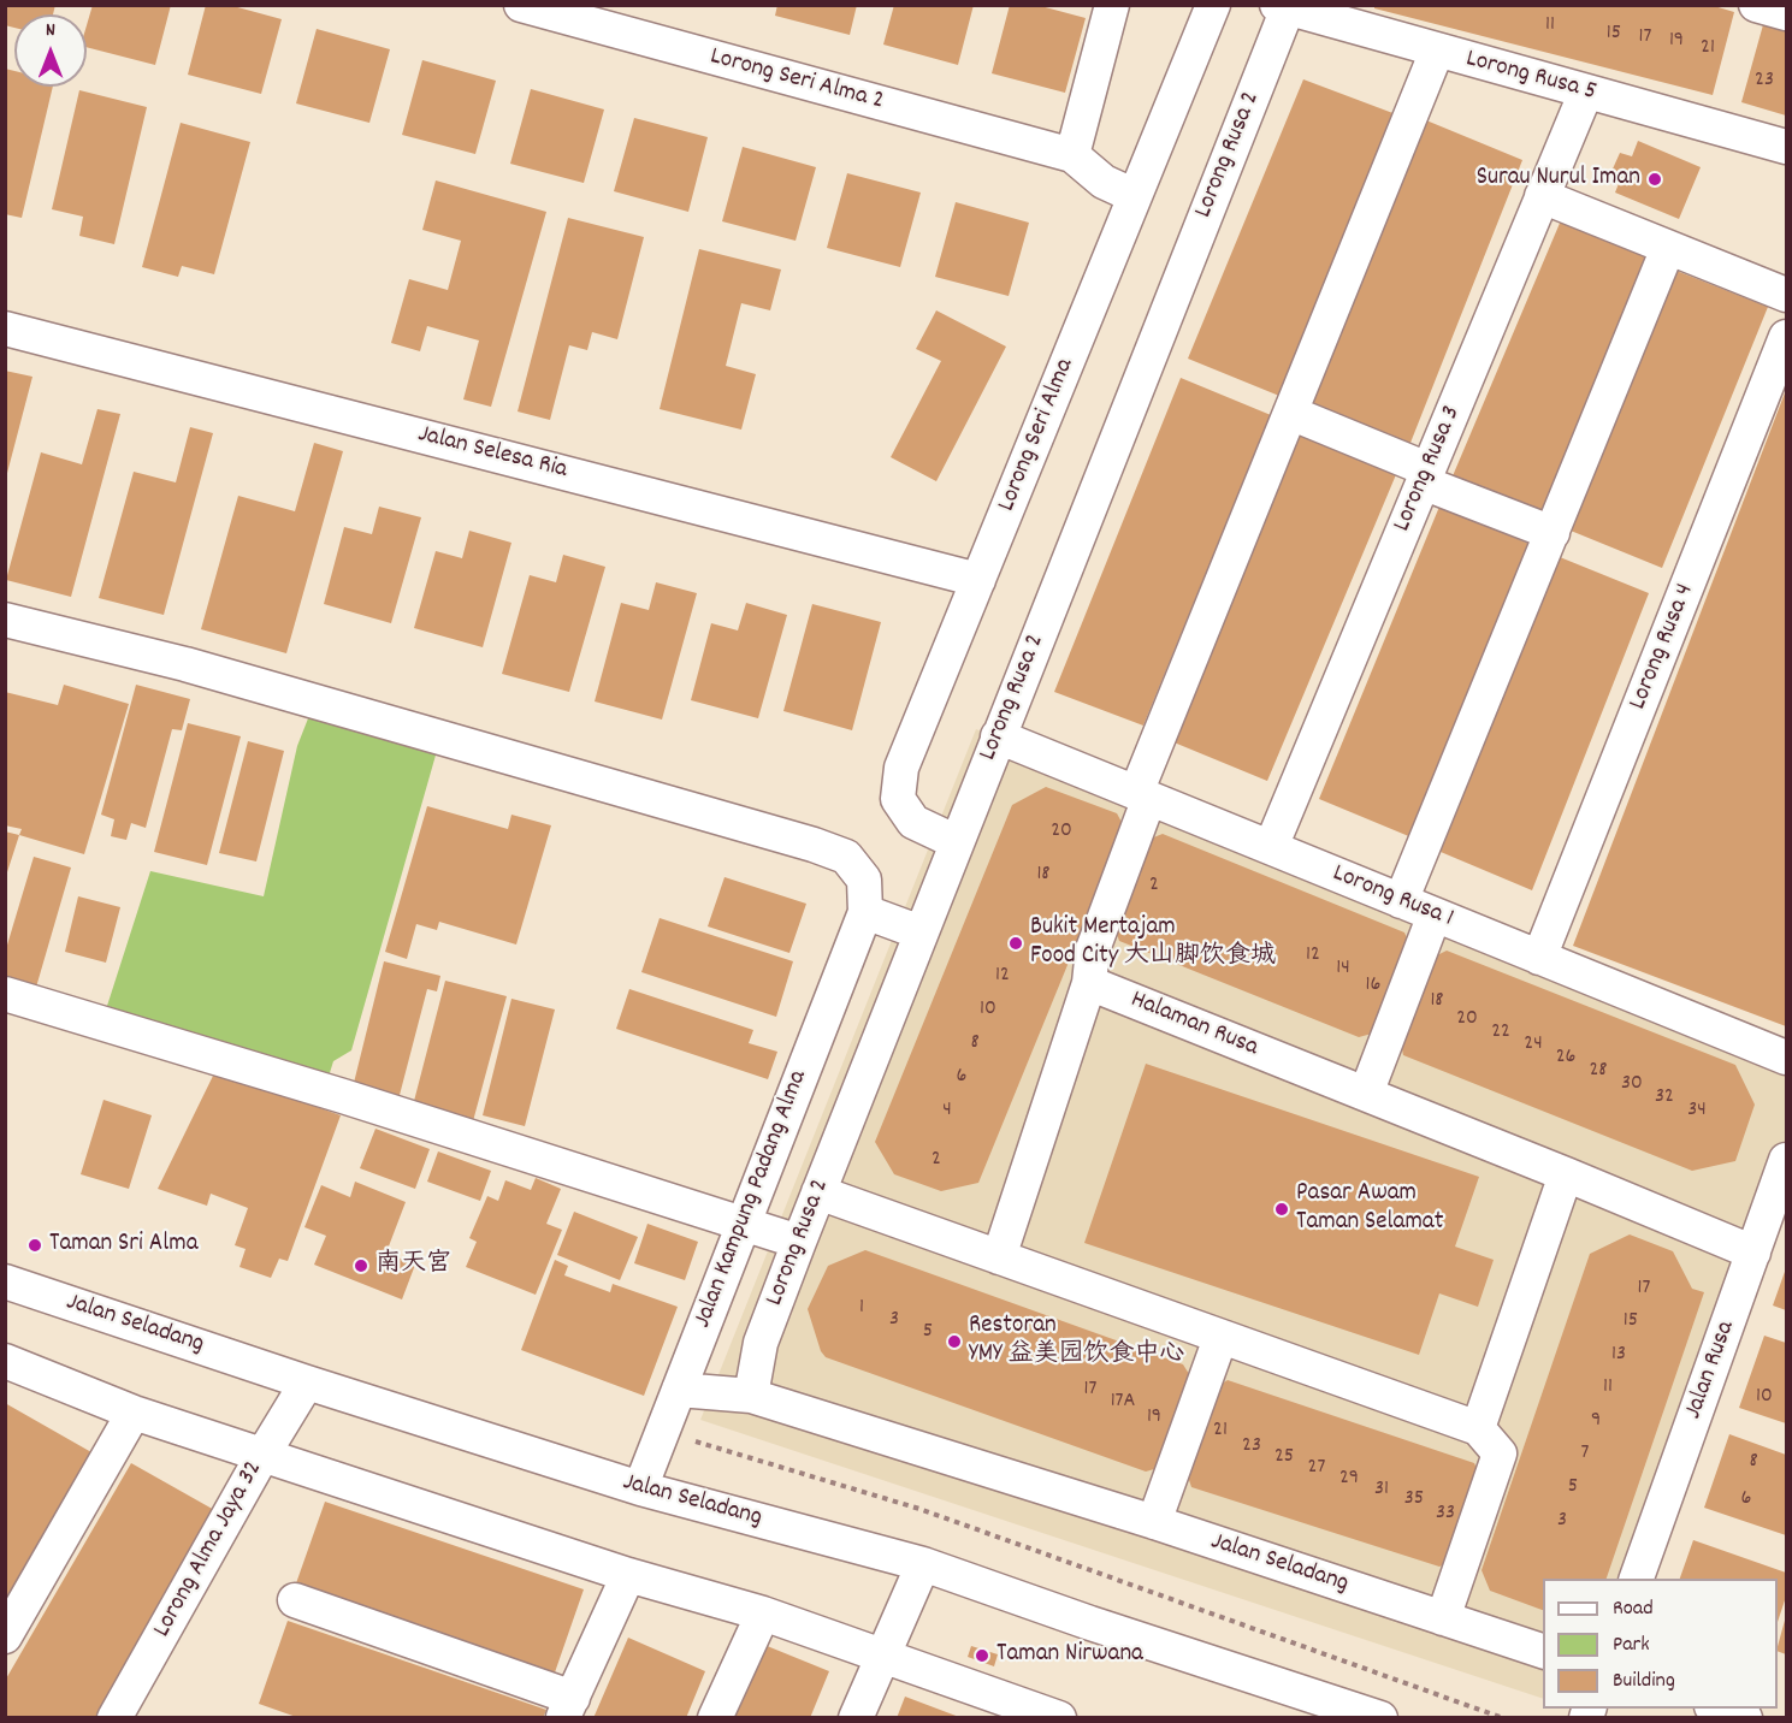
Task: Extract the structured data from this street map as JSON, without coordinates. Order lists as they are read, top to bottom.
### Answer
{
  "streets": {
    "street": [
      "Lorong Rusa 5",
      "Lorong Seri Alma 2",
      "Lorong Rusa 2",
      "Lorong Seri Alma",
      "Jalan Selesa Ria",
      "Lorong Rusa 3",
      "Lorong Rusa 4",
      "Lorong Rusa 1",
      "Halaman Rusa",
      "Jalan Kampung Padang Alma",
      "Jalan Seladang",
      "Jalan Rusa",
      "Lorong Alma Jaya 32"
    ]
  },
  "crossings": [
    ["Lorong Rusa 5", "Lorong Rusa 2"],
    ["Lorong Rusa 5", "Lorong Rusa 3"],
    ["Lorong Rusa 2", "Lorong Seri Alma"],
    ["Lorong Rusa 2", "Lorong Rusa 1"],
    ["Lorong Rusa 2", "Jalan Seladang"],
    ["Lorong Seri Alma", "Jalan Selesa Ria"],
    ["Lorong Rusa 3", "Lorong Rusa 1"],
    ["Lorong Rusa 4", "Lorong Rusa 1"],
    ["Halaman Rusa", "Jalan Rusa"],
    ["Jalan Kampung Padang Alma", "Jalan Seladang"],
    ["Jalan Seladang", "Lorong Alma Jaya 32"]
  ],
  "places": [
    "Surau Nurul Iman",
    "Bukit Mertajam Food City 大山脚饮食城",
    "Pasar Awam Taman Selamat",
    "Taman Sri Alma",
    "南天宫",
    "Restoran YMY 益美园饮食中心",
    "Taman Nirwana"
  ],
  "house_numbers": [
    "11",
    "15",
    "17",
    "19",
    "21",
    "23",
    "20",
    "18",
    "2",
    "12",
    "14",
    "12",
    "16",
    "18",
    "10",
    "20",
    "22",
    "8",
    "24",
    "26",
    "28",
    "6",
    "30",
    "32",
    "4",
    "34",
    "2",
    "17",
    "1",
    "3",
    "15",
    "5",
    "13",
    "11",
    "17",
    "10",
    "17A",
    "19",
    "9",
    "21",
    "23",
    "7",
    "25",
    "8",
    "27",
    "29",
    "5",
    "31",
    "35",
    "6",
    "33",
    "3"
  ],
  "legend": ["Road", "Park", "Building"],
  "north": "top"
}
